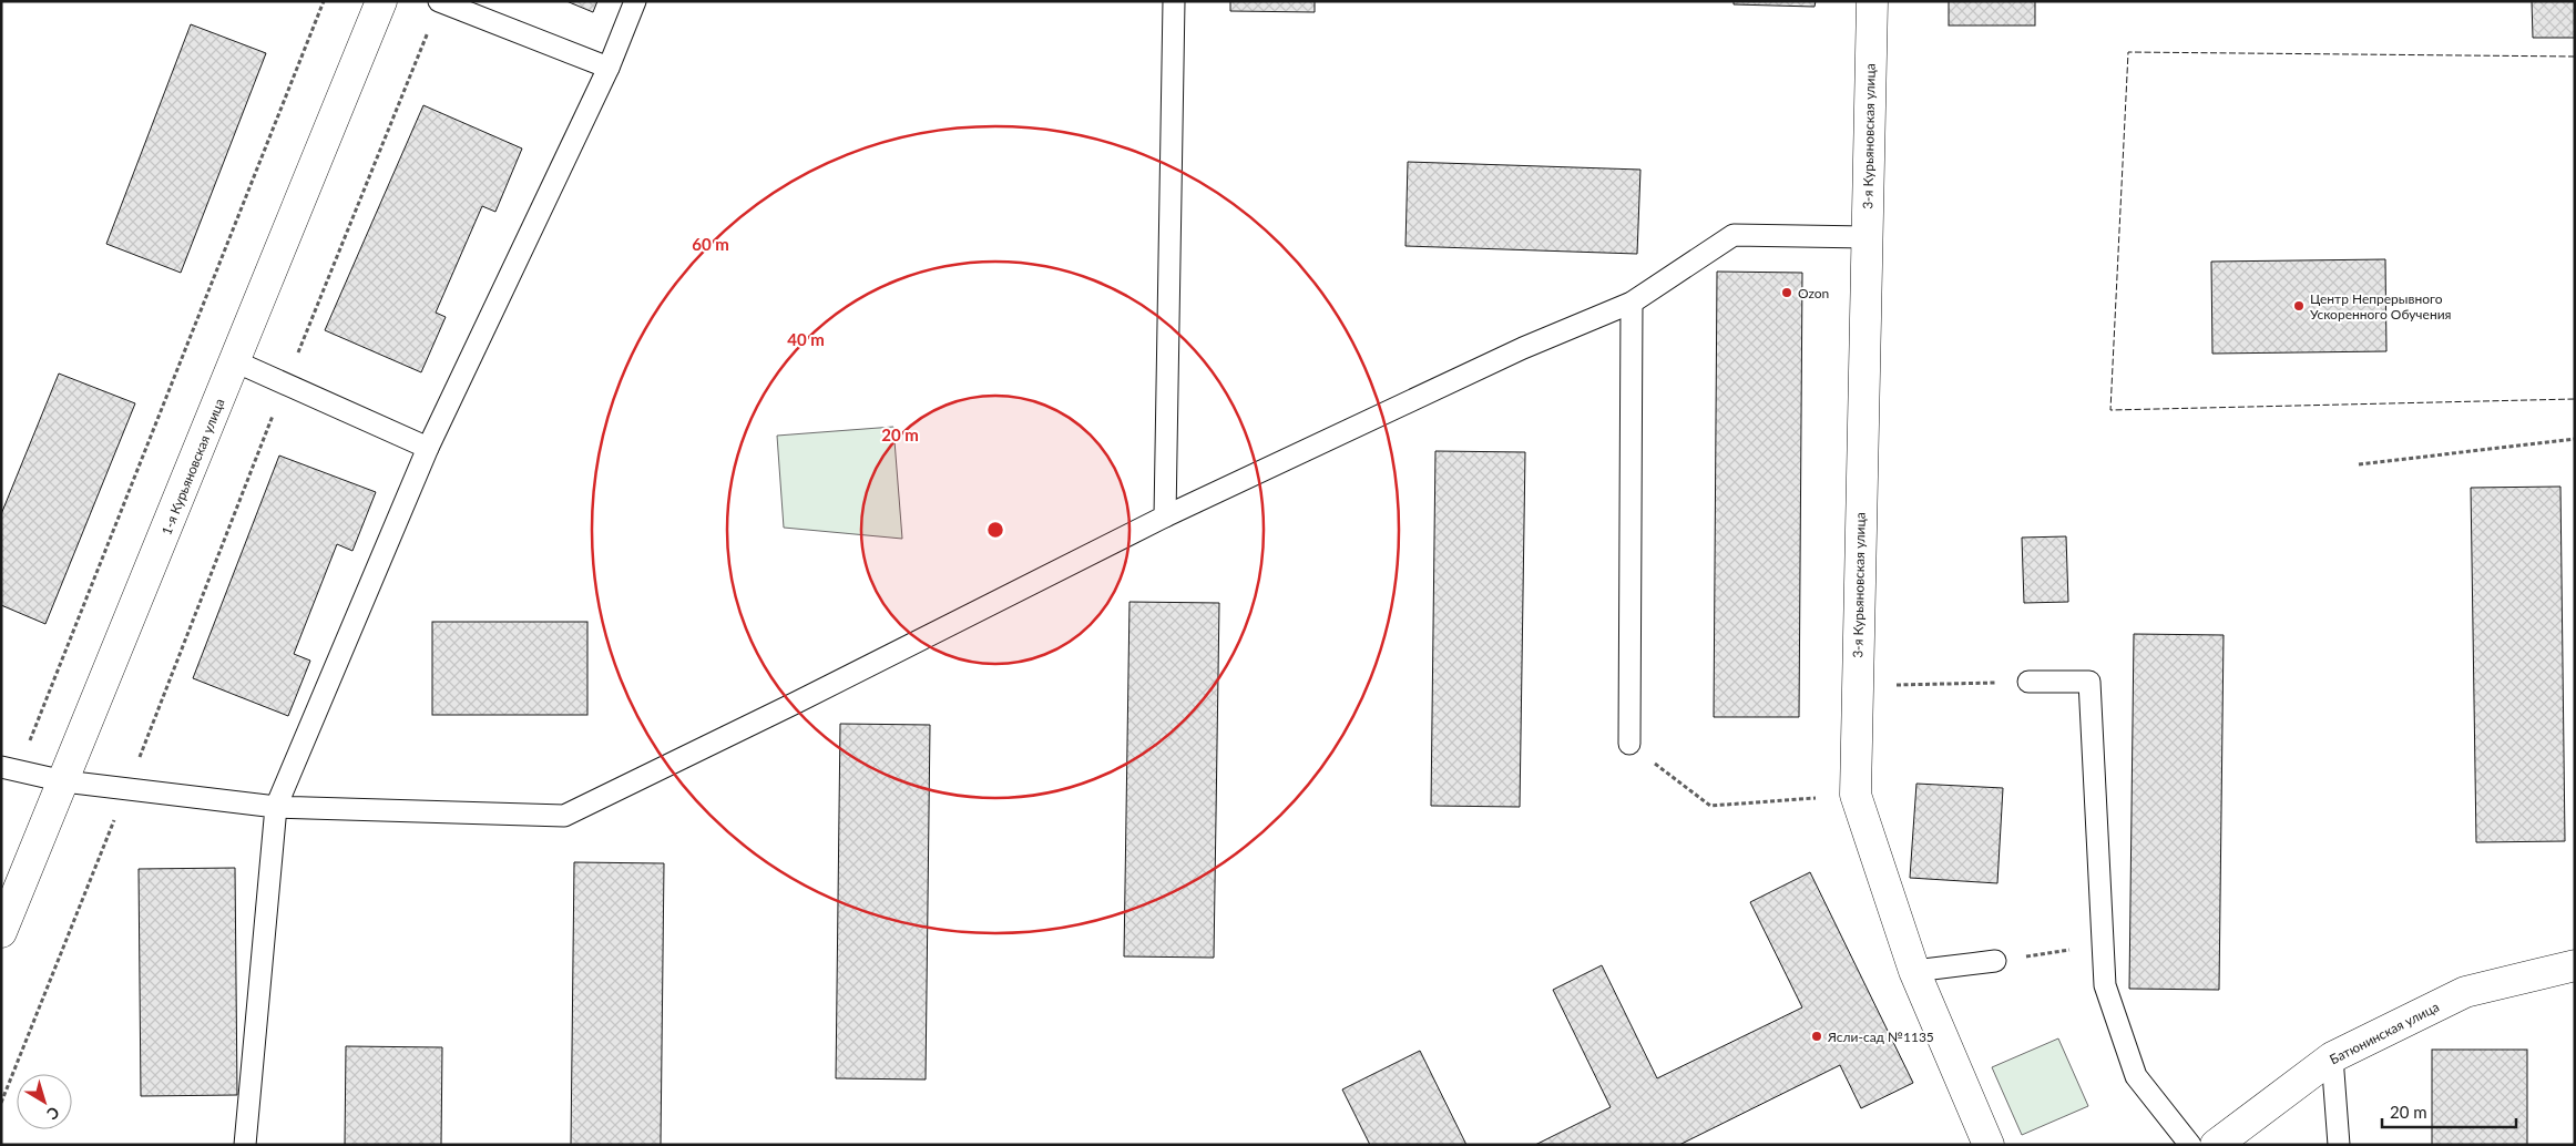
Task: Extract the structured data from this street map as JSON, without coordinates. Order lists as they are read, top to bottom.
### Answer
{
  "streets": {
    "street": ["3-я Курьяновская улица", "1-я Курьяновская улица", "Батюнинская улица"]
  },
  "places": ["Ozon", "Центр Непрерывного Ускоренного Обучения", "Ясли-сад №1135"],
  "scale_bar": "20 m",
  "north": "bottom right",
  "rings": ["60 m", "40 m", "20 m"]
}
